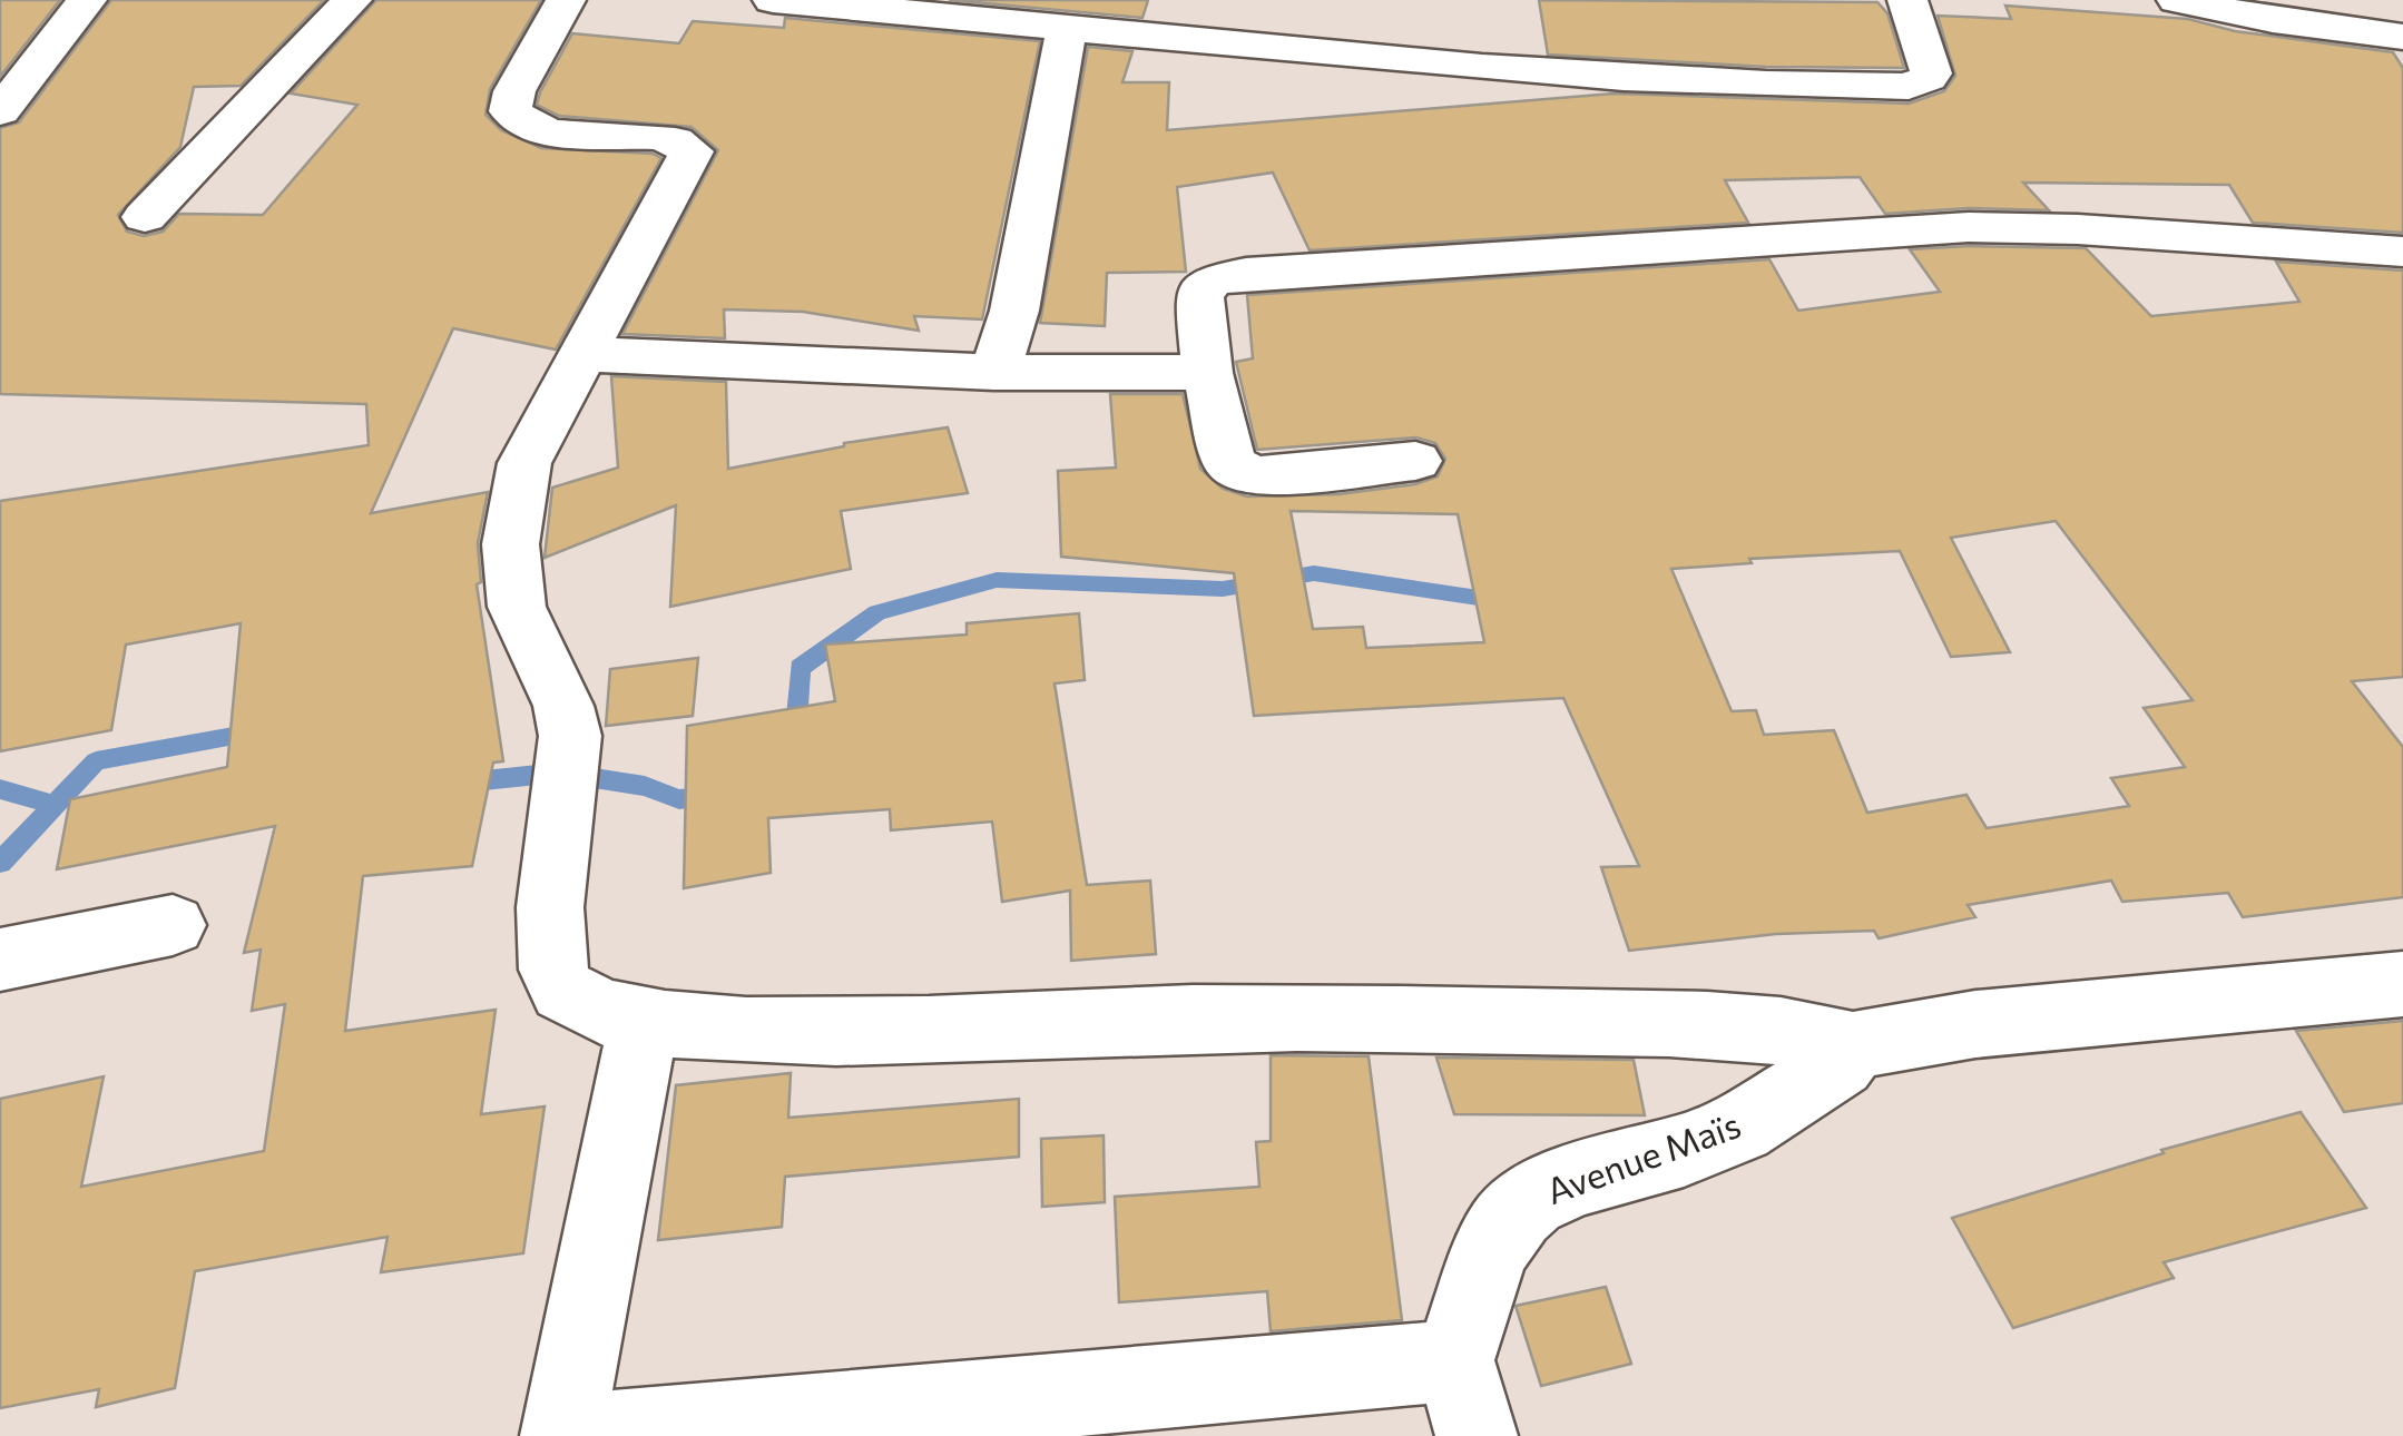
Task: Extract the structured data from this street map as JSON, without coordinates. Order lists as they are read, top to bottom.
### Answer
{
  "streets": {
    "street": ["Avenue Maïs"]
  }
}
